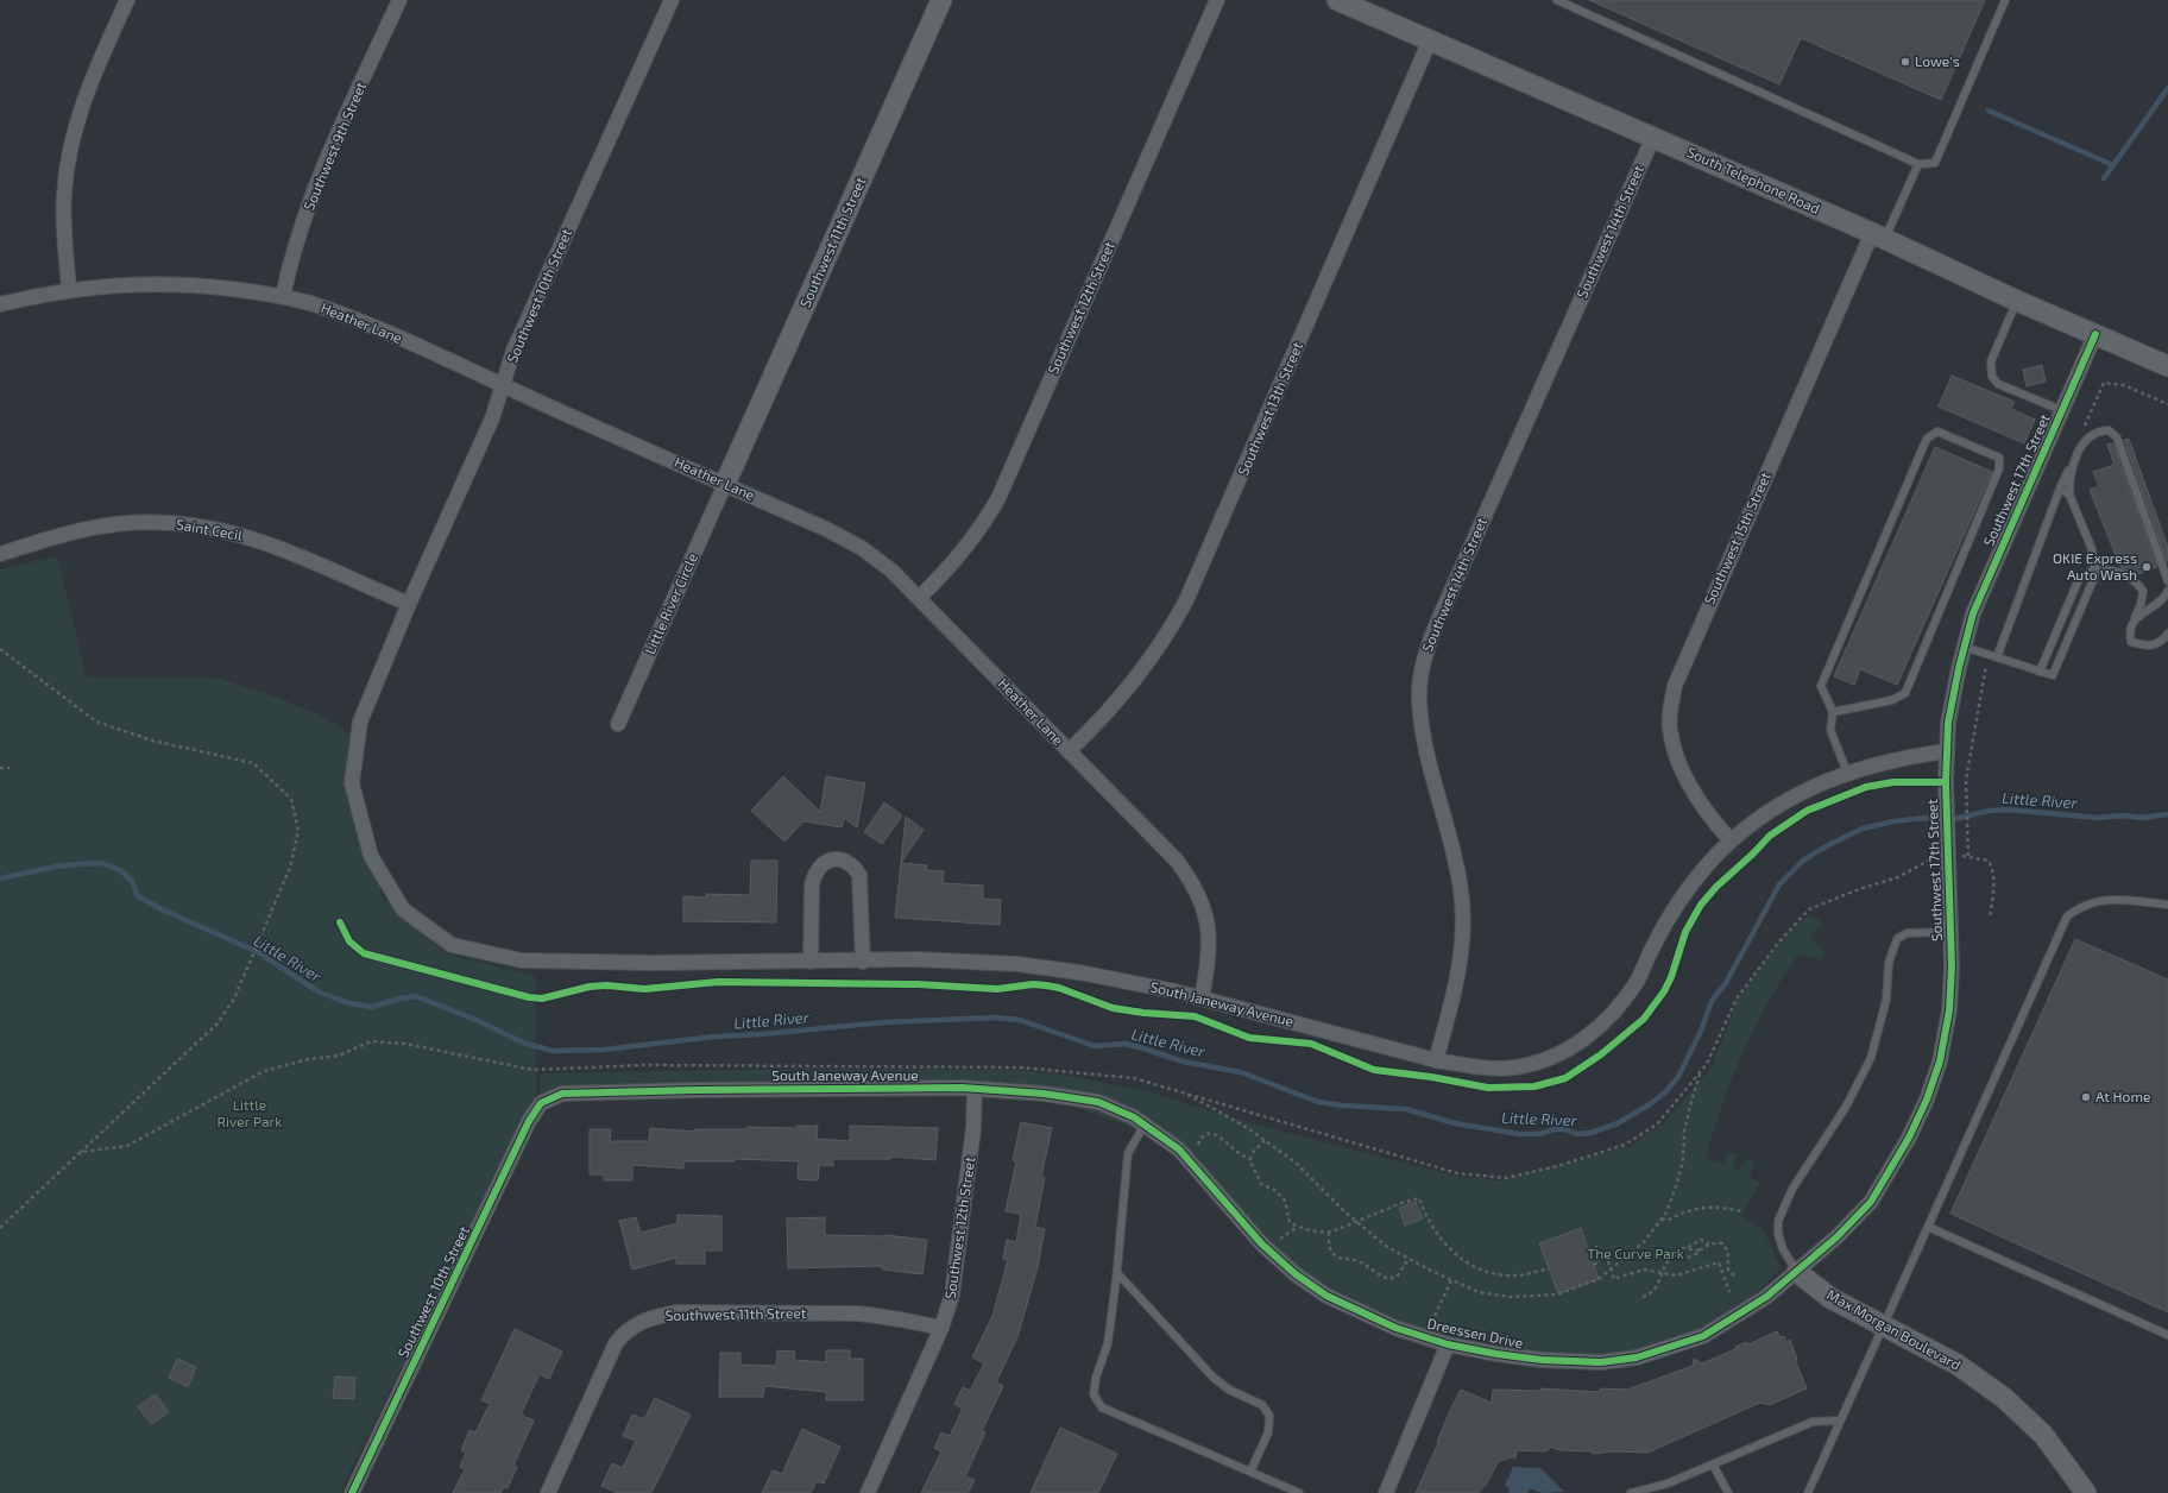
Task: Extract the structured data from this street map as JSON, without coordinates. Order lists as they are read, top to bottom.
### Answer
{
  "streets": {
    "street": [
      "Southwest 9th Street",
      "South Telephone Road",
      "Southwest 14th Street",
      "Southwest 11th Street",
      "Southwest 10th Street",
      "Southwest 12th Street",
      "Heather Lane",
      "Southwest 13th Street",
      "Southwest 17th Street",
      "Saint Cecil",
      "Southwest 15th Street",
      "Little River Circle",
      "South Janeway Avenue",
      "Max Morgan Boulevard",
      "Dreessen Drive"
    ]
  },
  "crossings": [
    ["Southwest 9th Street", "Heather Lane"],
    ["South Telephone Road", "Southwest 14th Street"],
    ["South Telephone Road", "Southwest 13th Street"],
    ["South Telephone Road", "Southwest 17th Street"],
    ["South Telephone Road", "Southwest 15th Street"],
    ["Southwest 14th Street", "South Janeway Avenue"],
    ["Southwest 11th Street", "Southwest 12th Street"],
    ["Southwest 11th Street", "Heather Lane"],
    ["Southwest 11th Street", "Little River Circle"],
    ["Southwest 10th Street", "Heather Lane"],
    ["Southwest 10th Street", "Saint Cecil"],
    ["Southwest 10th Street", "South Janeway Avenue"],
    ["Southwest 12th Street", "Heather Lane"],
    ["Southwest 12th Street", "South Janeway Avenue"],
    ["Heather Lane", "Southwest 13th Street"],
    ["Heather Lane", "Little River Circle"],
    ["Heather Lane", "South Janeway Avenue"],
    ["Southwest 17th Street", "South Janeway Avenue"],
    ["Southwest 17th Street", "Max Morgan Boulevard"],
    ["Southwest 17th Street", "Dreessen Drive"],
    ["Southwest 15th Street", "South Janeway Avenue"],
    ["South Janeway Avenue", "Dreessen Drive"],
    ["Max Morgan Boulevard", "Dreessen Drive"]
  ],
  "water": ["Little River"],
  "parks": ["Little River Park", "The Curve Park"],
  "places": ["Lowe's", "OKIE Express Auto Wash", "At Home"]
}
